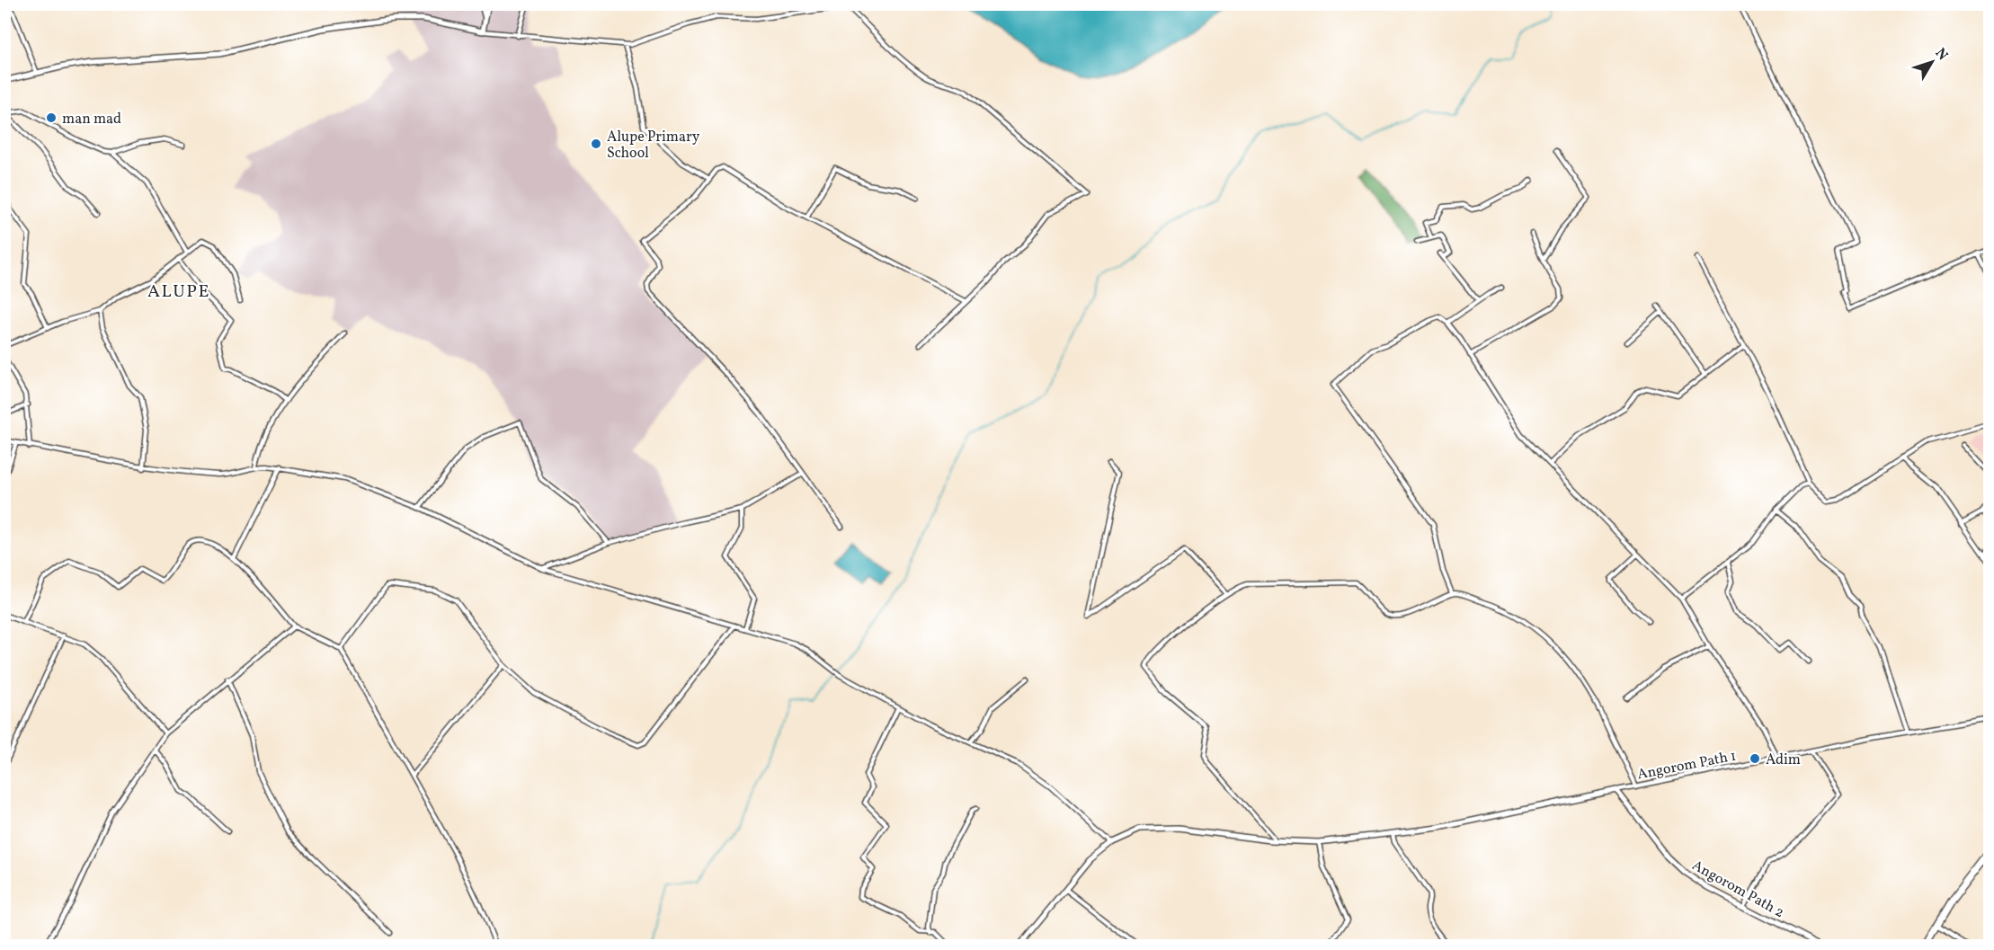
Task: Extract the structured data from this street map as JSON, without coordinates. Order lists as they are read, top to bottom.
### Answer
{
  "streets": {
    "street": ["Angorom Path 1", "Angorom Path 2"]
  },
  "crossings": [
    ["Angorom Path 1", "Angorom Path 2"]
  ],
  "districts": ["ALUPE"],
  "places": ["man mad", "Alupe Primary School", "Adim"],
  "north": "top right"
}
